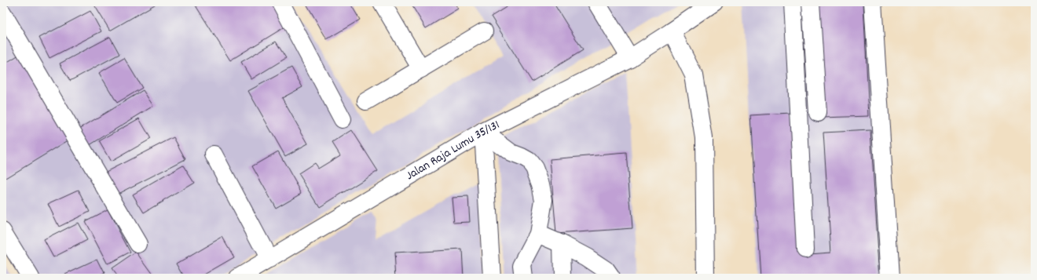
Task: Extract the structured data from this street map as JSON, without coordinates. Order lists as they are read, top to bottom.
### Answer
{
  "streets": {
    "street": ["Jalan Raja Lumu 35/131"]
  }
}
